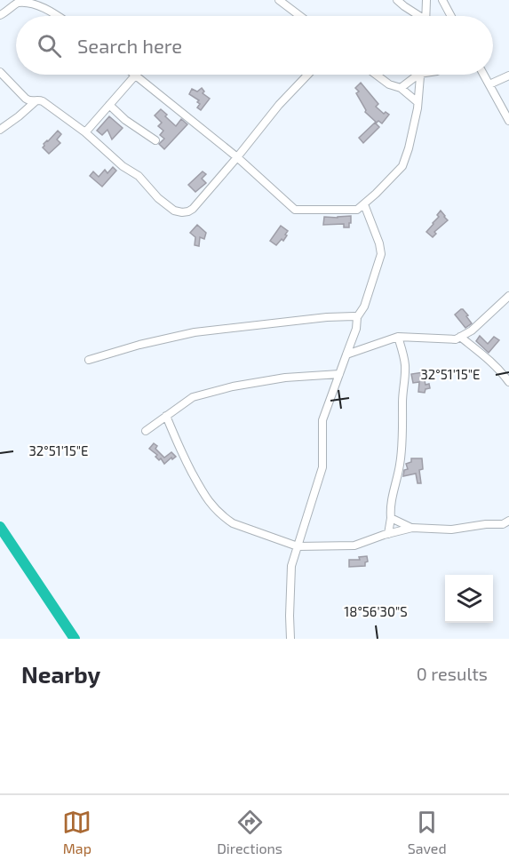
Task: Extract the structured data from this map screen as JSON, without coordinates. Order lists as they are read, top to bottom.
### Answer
{
  "page": {
    "search": "Search here",
    "heading": ["Nearby", "0 results"],
    "nav": ["Map", "Directions", "Saved"]
  },
  "coordinates": ["32°51'15\"E", "18°56'30\"S"]
}
